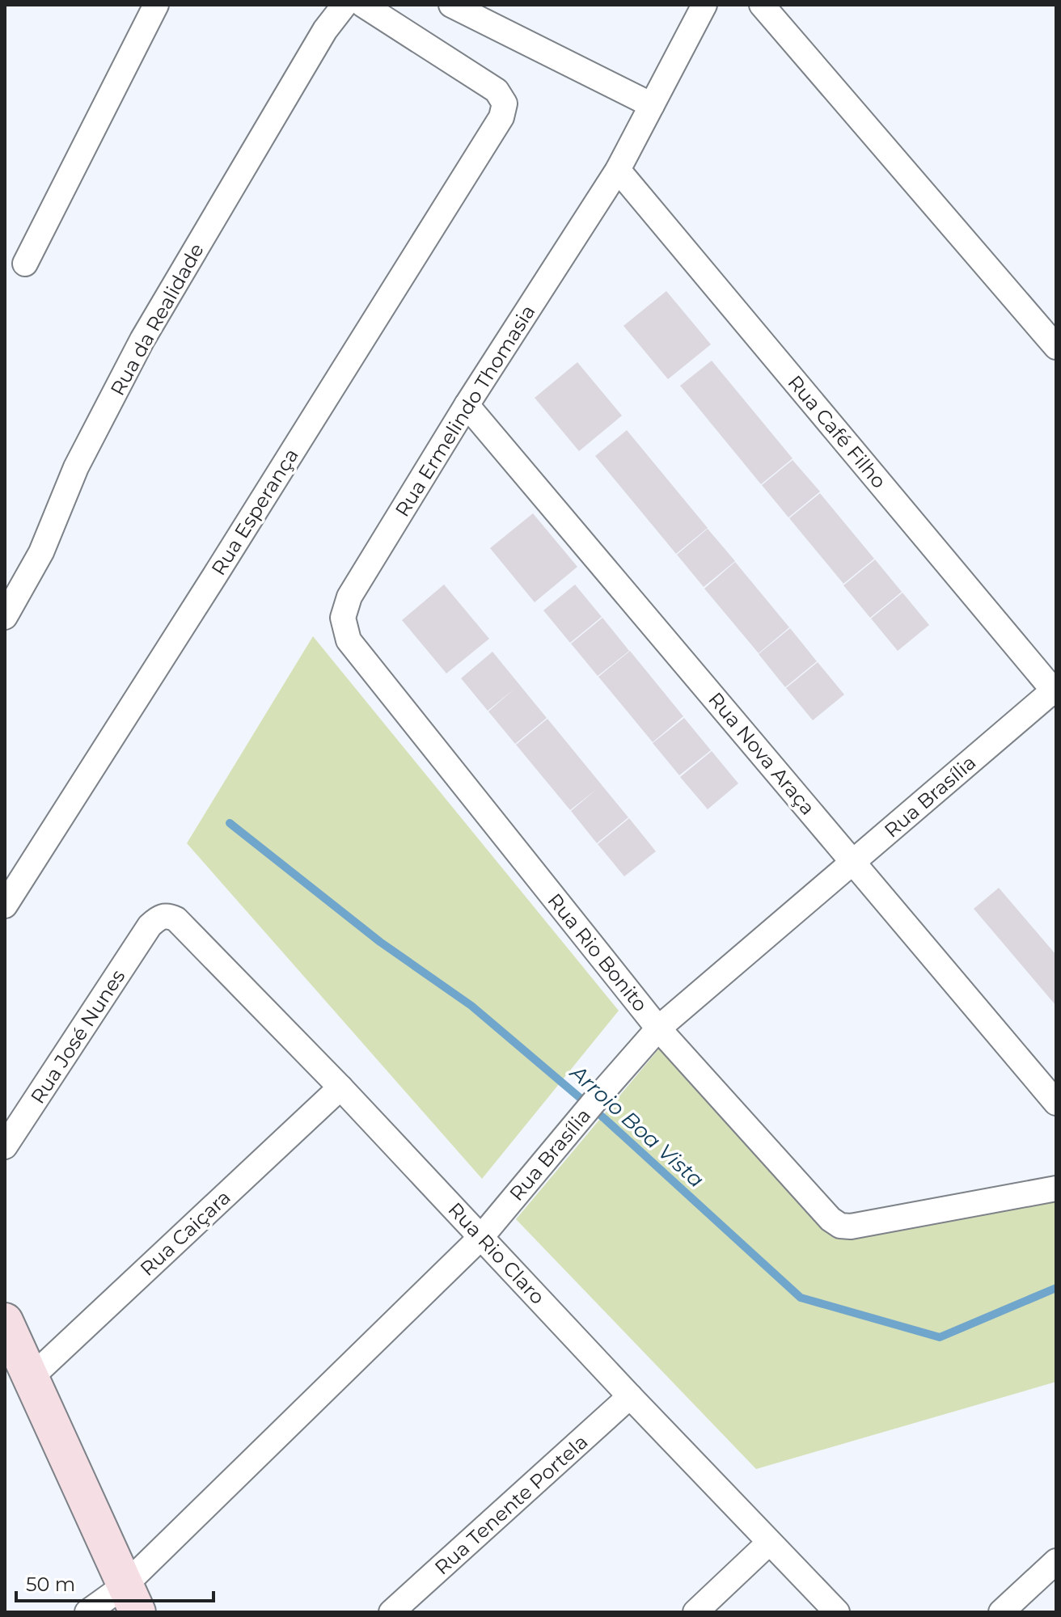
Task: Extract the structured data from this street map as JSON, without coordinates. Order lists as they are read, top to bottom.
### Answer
{
  "streets": {
    "street": [
      "Rua da Realidade",
      "Rua Ermelindo Thomasia",
      "Rua Café Filho",
      "Rua Esperança",
      "Rua Nova Araça",
      "Rua Brasília",
      "Rua Rio Bonito",
      "Rua José Nunes",
      "Rua Caiçara",
      "Rua Rio Claro",
      "Rua Tenente Portela"
    ]
  },
  "crossings": [
    ["Rua Ermelindo Thomasia", "Rua Café Filho"],
    ["Rua Ermelindo Thomasia", "Rua Nova Araça"],
    ["Rua Ermelindo Thomasia", "Rua Rio Bonito"],
    ["Rua Café Filho", "Rua Brasília"],
    ["Rua Nova Araça", "Rua Brasília"],
    ["Rua Brasília", "Rua Rio Bonito"],
    ["Rua Brasília", "Rua Rio Claro"],
    ["Rua José Nunes", "Rua Rio Claro"],
    ["Rua Caiçara", "Rua Rio Claro"],
    ["Rua Rio Claro", "Rua Tenente Portela"]
  ],
  "water": ["Arroio Boa Vista"],
  "scale_bar": "50 m"
}
